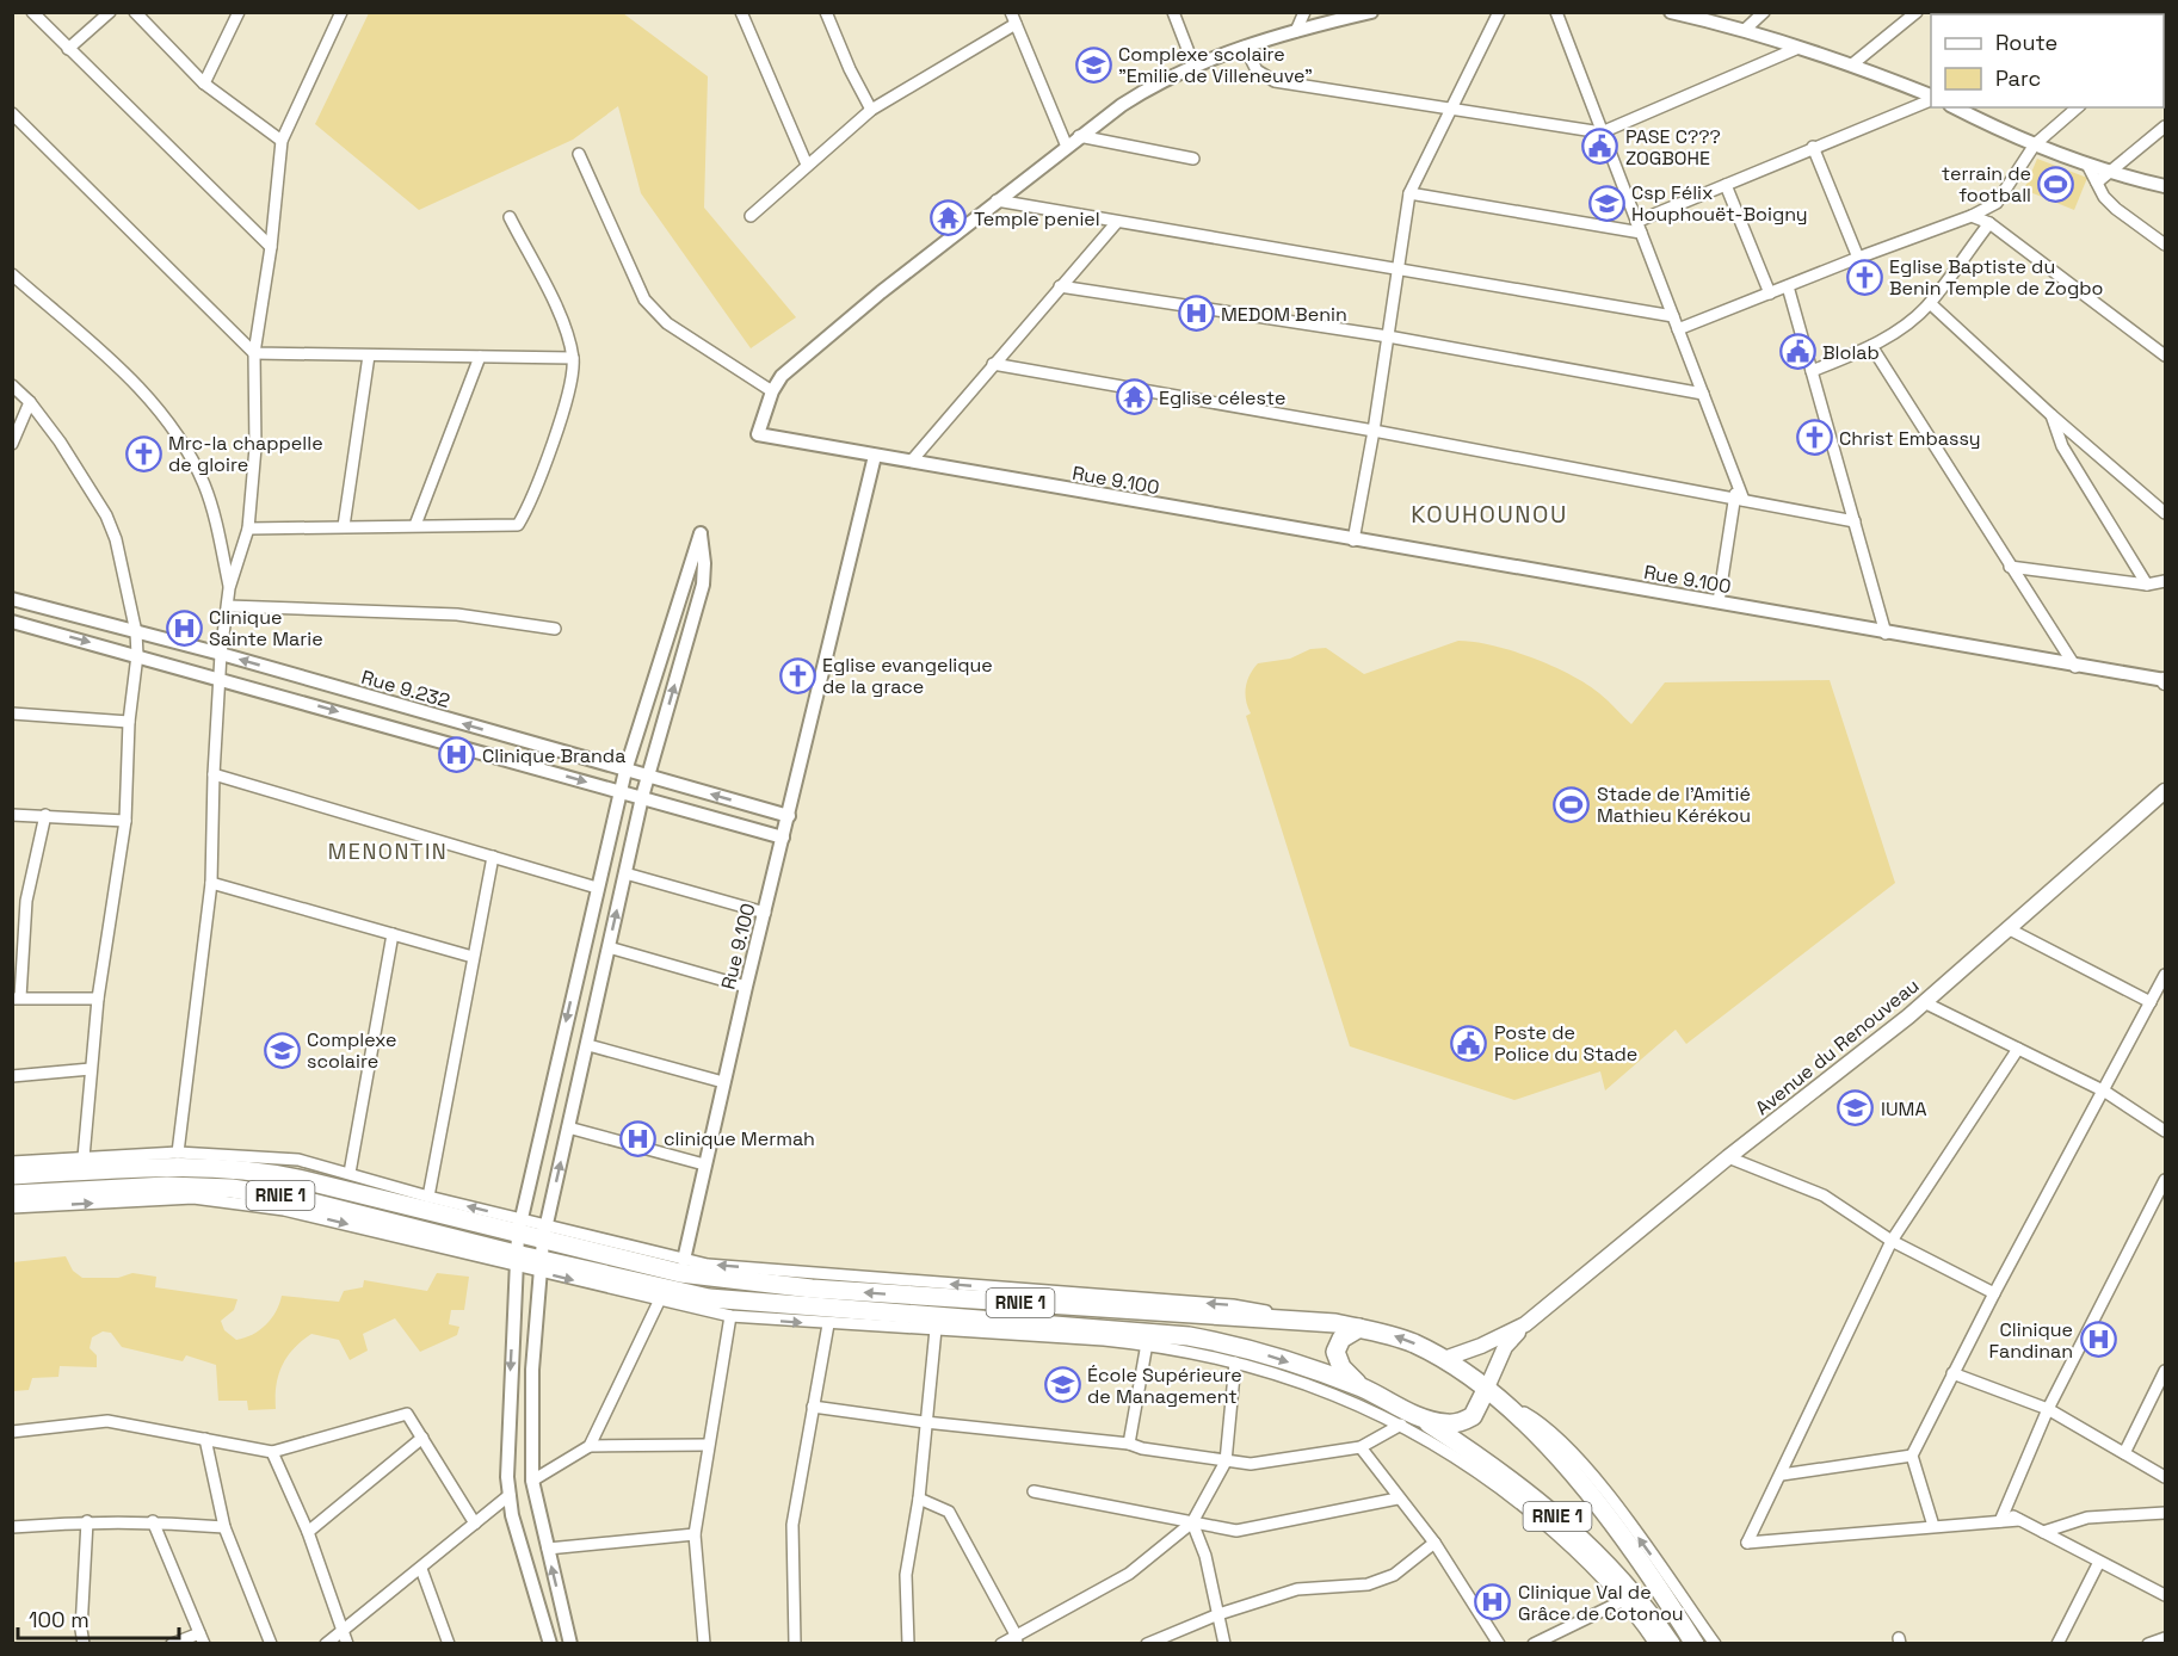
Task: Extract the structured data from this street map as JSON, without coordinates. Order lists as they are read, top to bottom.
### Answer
{
  "streets": {
    "highway": ["RNIE 1"],
    "main road": ["Avenue du Renouveau"],
    "street": ["Rue 9.100", "Rue 9.232"]
  },
  "crossings": [
    ["Rue 9.100", "Rue 9.232"],
    ["Avenue du Renouveau", "RNIE 1"]
  ],
  "districts": ["KOUHOUNOU", "MENONTIN"],
  "places": {
    "school or university": [
      "Complexe scolaire \"Emilie de Villeneuve\"",
      "Csp Félix Houphouët-Boigny",
      "Complexe scolaire",
      "IUMA",
      "École Supérieure de Management"
    ],
    "public building": ["PASE C??? ZOGBOHE", "Blolab", "Poste de Police du Stade"],
    "sports": ["terrain de football", "Stade de l'Amitié Mathieu Kérékou"],
    "temple": ["Temple peniel", "Eglise céleste"],
    "church": [
      "Eglise Baptiste du Benin Temple de Zogbo",
      "Christ Embassy",
      "Mrc-la chappelle de gloire",
      "Eglise evangelique de la grace"
    ],
    "hospital": [
      "MEDOM Benin",
      "Clinique Sainte Marie",
      "Clinique Branda",
      "clinique Mermah",
      "Clinique Fandinan",
      "Clinique Val de Grâce de Cotonou"
    ]
  },
  "legend": ["Route", "Parc"],
  "scale_bar": "100 m"
}
